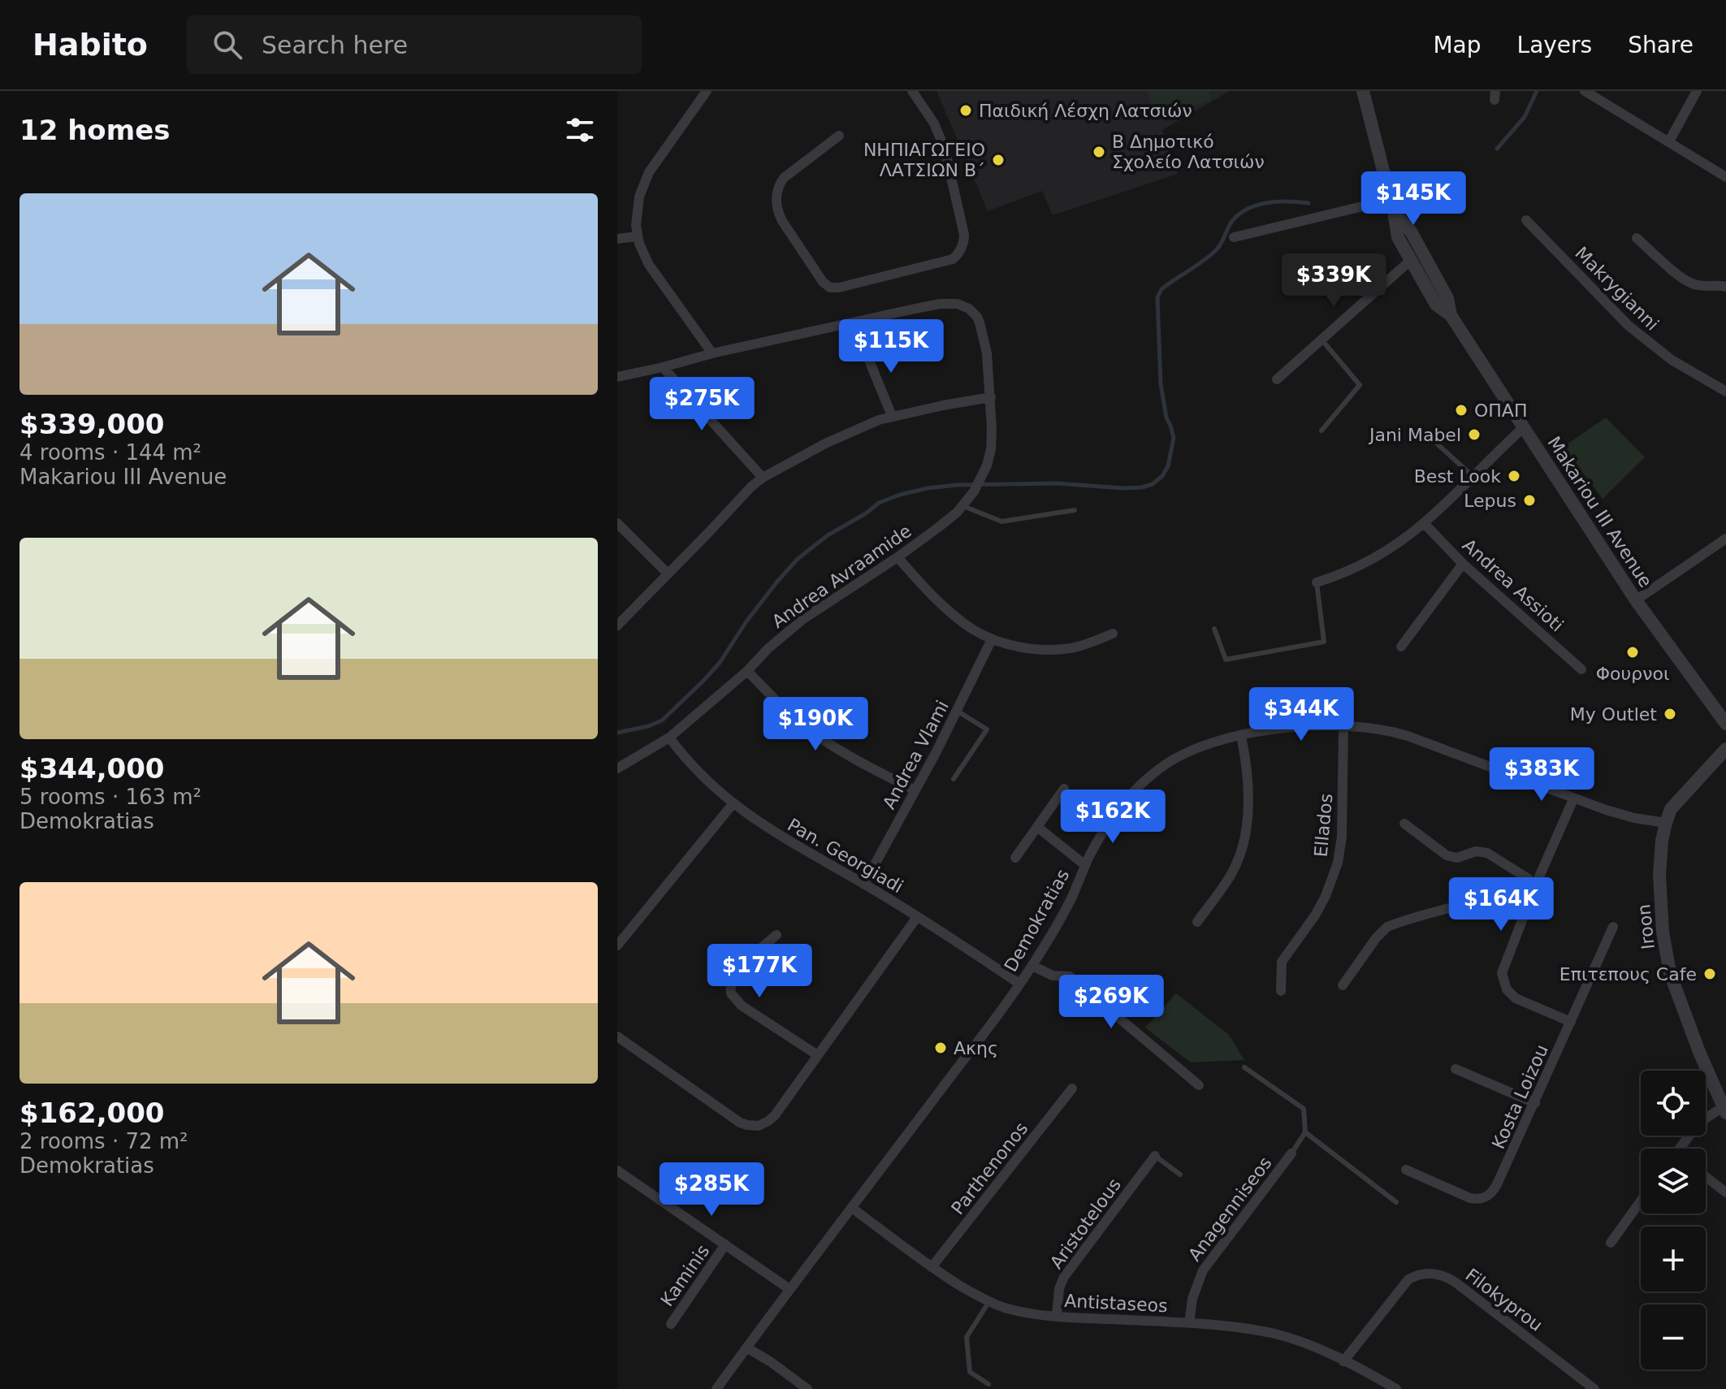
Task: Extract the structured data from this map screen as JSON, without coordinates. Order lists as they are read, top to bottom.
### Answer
{
  "streets": {
    "street": [
      "Makrygianni",
      "Makariou III Avenue",
      "Andrea Avraamide",
      "Andrea Assioti",
      "Andrea Vlami",
      "Ellados",
      "Pan. Georgiadi",
      "Demokratias",
      "Iroon",
      "Kosta Loizou",
      "Parthenonos",
      "Anagenniseos",
      "Aristotelous",
      "Kaminis",
      "Filokyprou",
      "Antistaseos"
    ]
  },
  "crossings": [
    ["Andrea Avraamide", "Pan. Georgiadi"],
    ["Andrea Vlami", "Pan. Georgiadi"],
    ["Ellados", "Demokratias"],
    ["Pan. Georgiadi", "Demokratias"],
    ["Demokratias", "Iroon"],
    ["Demokratias", "Antistaseos"],
    ["Parthenonos", "Antistaseos"],
    ["Anagenniseos", "Antistaseos"],
    ["Aristotelous", "Antistaseos"],
    ["Filokyprou", "Antistaseos"]
  ],
  "places": [
    "Παιδική Λέσχη Λατσιών",
    "Β Δημοτικό Σχολείο Λατσιών",
    "ΝΗΠΙΑΓΩΓΕΙΟ ΛΑΤΣΙΩΝ Β΄",
    "ΟΠΑΠ",
    "Jani Mabel",
    "Best Look",
    "Lepus",
    "Φουρνοι",
    "My Outlet",
    "Επιτεπους Cafe",
    "Ακης"
  ],
  "page": {
    "header": "Habito",
    "search": "Search here",
    "nav": ["Map", "Layers", "Share"],
    "heading": "12 homes",
    "list": [
      {
        "name": "$339,000",
        "note": "4 rooms · 144 m² · Makariou III Avenue"
      },
      {
        "name": "$344,000",
        "note": "5 rooms · 163 m² · Demokratias"
      },
      {
        "name": "$162,000",
        "note": "2 rooms · 72 m² · Demokratias"
      }
    ],
    "price": [
      "$145K",
      "$339K",
      "$115K",
      "$275K",
      "$344K",
      "$190K",
      "$383K",
      "$162K",
      "$164K",
      "$177K",
      "$269K",
      "$285K"
    ],
    "map_buttons": ["+", "−"]
  }
}
